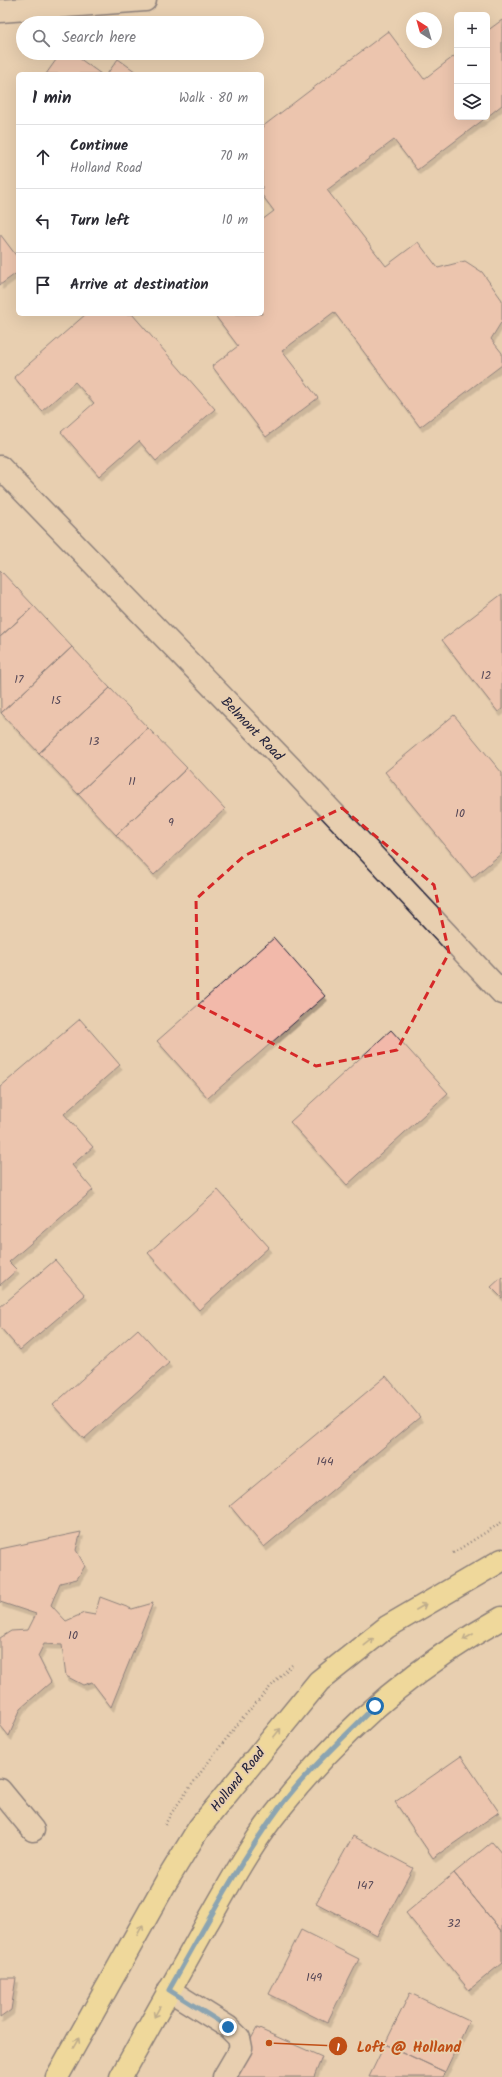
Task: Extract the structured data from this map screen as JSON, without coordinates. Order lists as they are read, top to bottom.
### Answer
{
  "streets": {
    "main road": ["Holland Road"],
    "street": ["Belmont Road"]
  },
  "places": ["Loft @ Holland"],
  "house_numbers": [
    "12",
    "17",
    "15",
    "13",
    "11",
    "10",
    "9",
    "144",
    "10",
    "147",
    "32",
    "149"
  ],
  "north": "top left",
  "page": {
    "map_buttons": ["+", "−"],
    "search": "Search here",
    "heading": ["1 min", "Walk · 80 m"],
    "list": [
      ["Continue", "Holland Road", "70 m"],
      ["Turn left", "10 m"],
      "Arrive at destination"
    ]
  }
}
